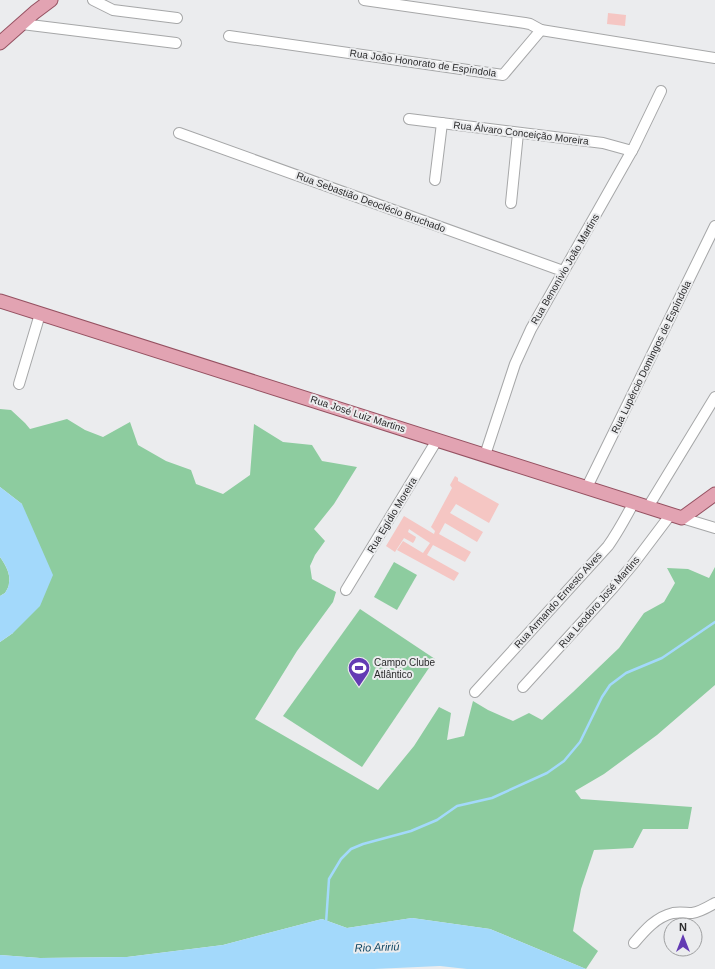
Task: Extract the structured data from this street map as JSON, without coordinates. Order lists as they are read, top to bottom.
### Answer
{
  "streets": {
    "main road": ["Rua José Luiz Martins"],
    "street": [
      "Rua João Honorato de Espíndola",
      "Rua Álvaro Conceição Moreira",
      "Rua Sebastião Deoclécio Bruchado",
      "Rua Benonívio João Martins",
      "Rua Lupércio Domingos de Espíndola",
      "Rua Egídio Moreira",
      "Rua Armando Ernesto Alves",
      "Rua Leodoro José Martins"
    ]
  },
  "crossings": [
    ["Rua Álvaro Conceição Moreira", "Rua Benonívio João Martins"],
    ["Rua Sebastião Deoclécio Bruchado", "Rua Benonívio João Martins"],
    ["Rua Benonívio João Martins", "Rua José Luiz Martins"],
    ["Rua Lupércio Domingos de Espíndola", "Rua José Luiz Martins"],
    ["Rua José Luiz Martins", "Rua Egídio Moreira"],
    ["Rua José Luiz Martins", "Rua Armando Ernesto Alves"],
    ["Rua José Luiz Martins", "Rua Leodoro José Martins"]
  ],
  "water": ["Rio Aririú"],
  "places": {
    "sports": ["Campo Clube Atlântico"]
  },
  "north": "top"
}
